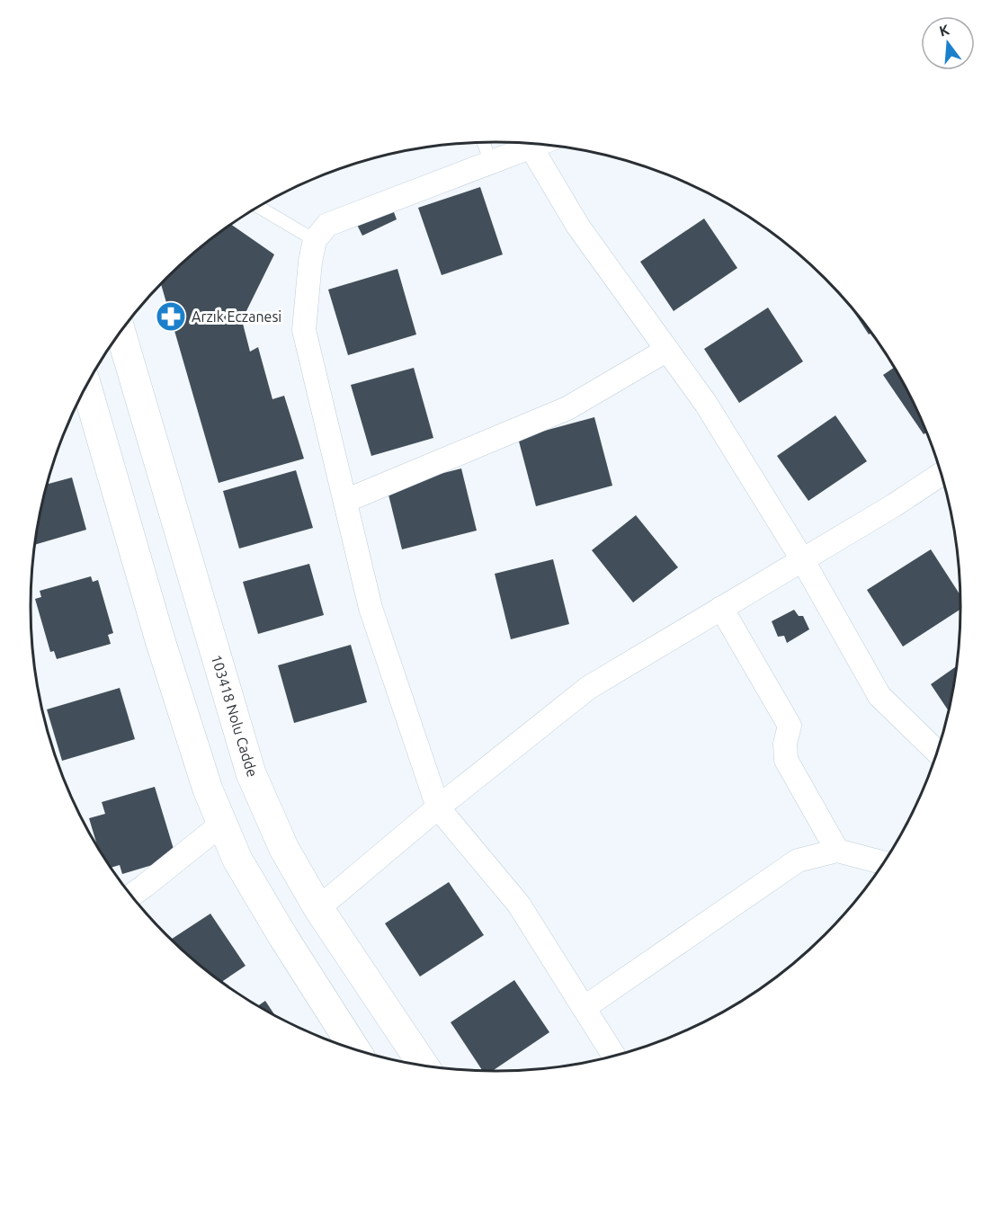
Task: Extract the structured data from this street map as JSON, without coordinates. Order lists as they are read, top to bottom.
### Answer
{
  "streets": {
    "main road": ["103418 Nolu Cadde"]
  },
  "places": {
    "pharmacy": ["Arzık Eczanesi"]
  },
  "north": "top"
}
